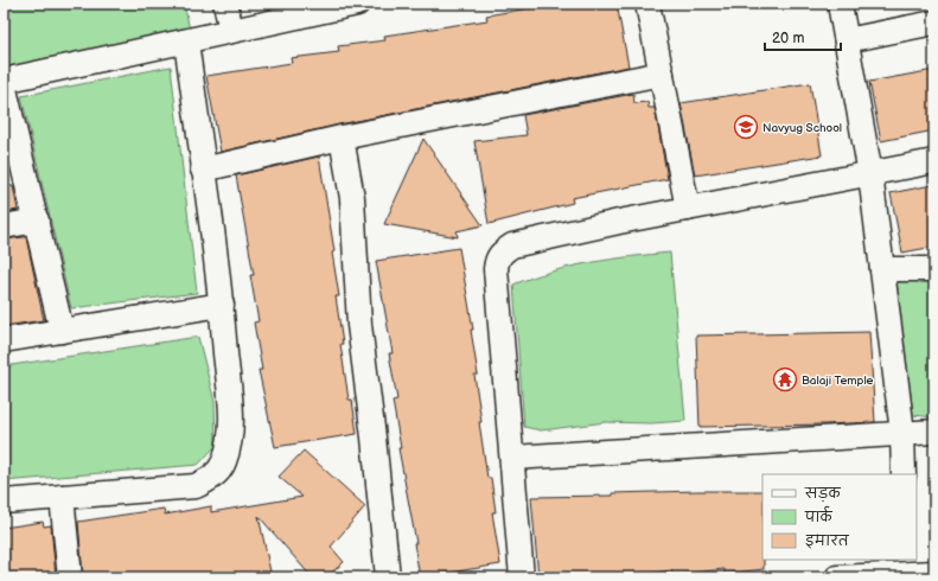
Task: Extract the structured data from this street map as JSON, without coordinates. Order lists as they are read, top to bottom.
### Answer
{
  "places": {
    "school or university": ["Navyug School"],
    "temple": ["Balaji Temple"]
  },
  "legend": ["सड़क", "पार्क", "इमारत"],
  "scale_bar": "20 m"
}
